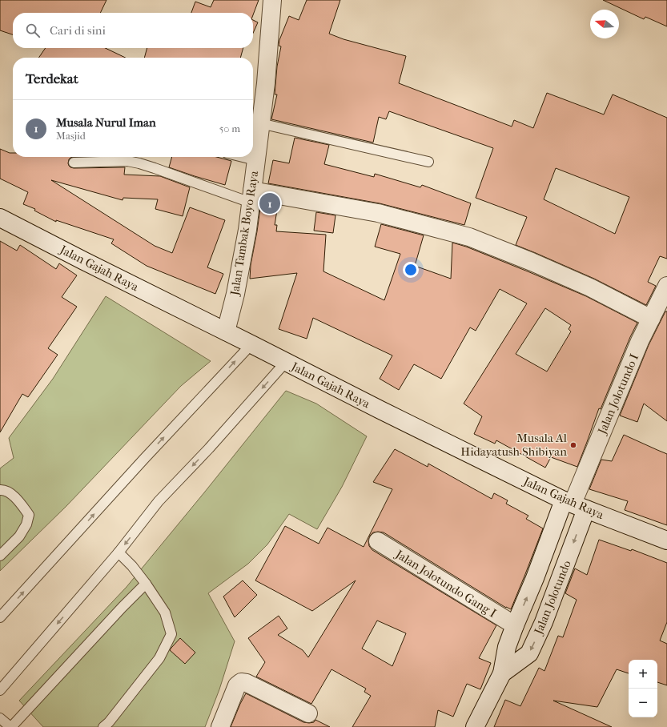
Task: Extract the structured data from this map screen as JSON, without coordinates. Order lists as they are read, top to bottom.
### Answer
{
  "streets": {
    "street": [
      "Jalan Tambak Boyo Raya",
      "Jalan Gajah Raya",
      "Jalan Jolotundo I",
      "Jalan Jolotundo Gang I",
      "Jalan Jolotundo"
    ]
  },
  "crossings": [
    ["Jalan Tambak Boyo Raya", "Jalan Gajah Raya"],
    ["Jalan Gajah Raya", "Jalan Jolotundo I"],
    ["Jalan Gajah Raya", "Jalan Jolotundo"],
    ["Jalan Jolotundo I", "Jalan Jolotundo"],
    ["Jalan Jolotundo Gang I", "Jalan Jolotundo"]
  ],
  "places": ["Musala Al Hidayatush Shibiyan"],
  "north": "left",
  "page": {
    "search": "Cari di sini",
    "heading": "Terdekat",
    "list": [
      {
        "mark": "1",
        "name": "Musala Nurul Iman",
        "note": "Masjid",
        "value": "50 m"
      }
    ],
    "pins": "1",
    "map_buttons": ["+", "−"]
  }
}
